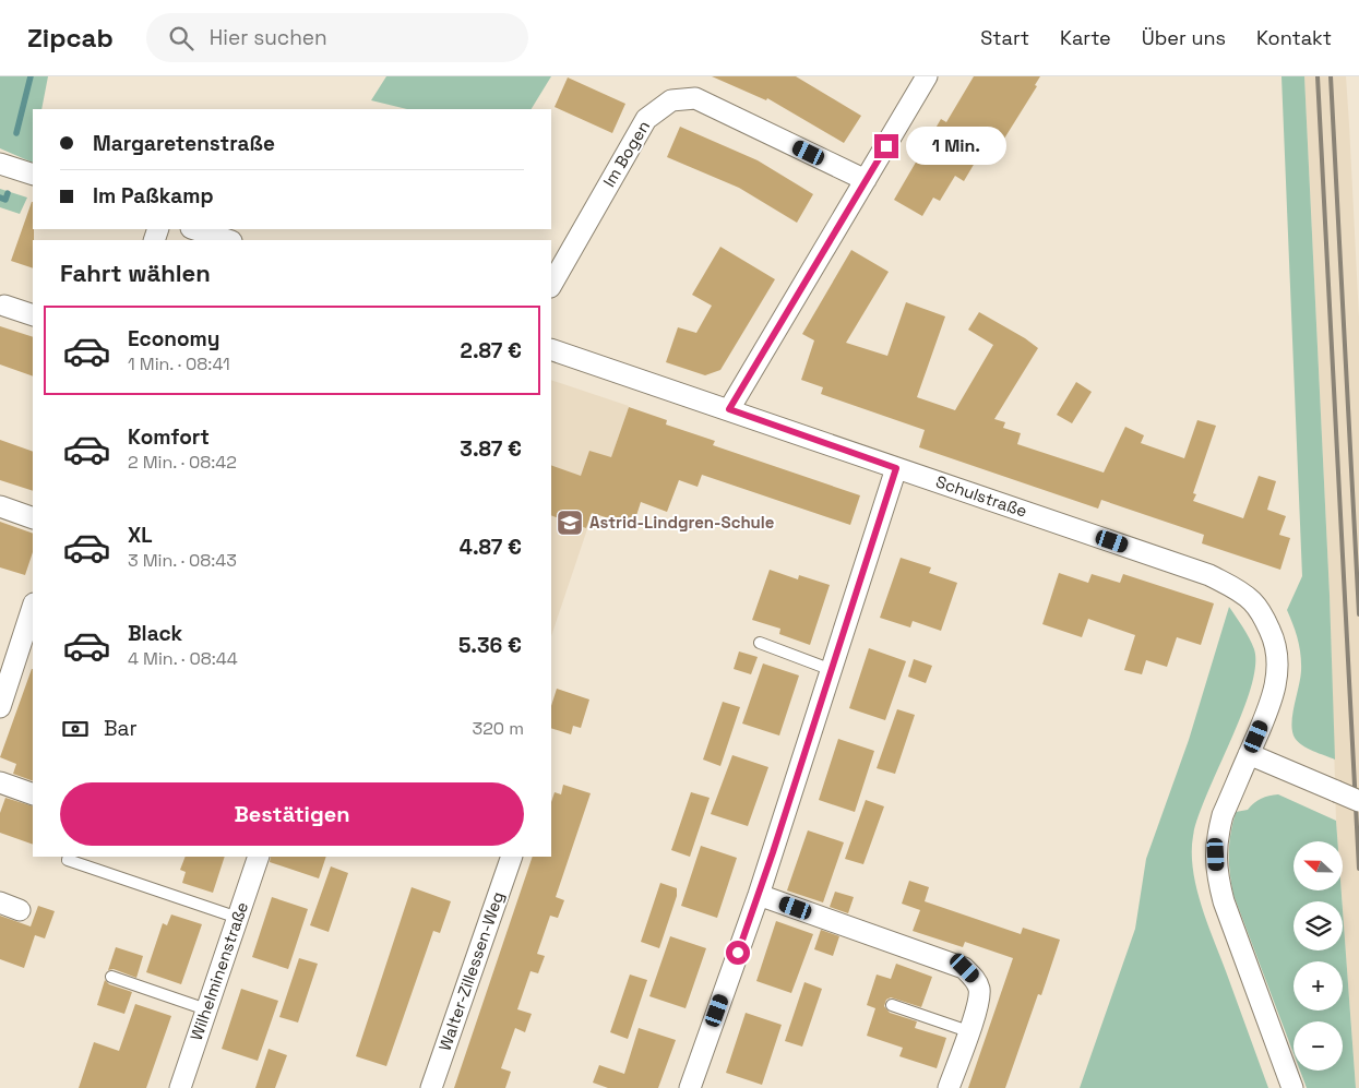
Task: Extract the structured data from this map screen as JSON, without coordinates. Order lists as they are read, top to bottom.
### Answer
{
  "streets": {
    "street": [
      "Im Bogen",
      "Schulstraße",
      "Wilhelminenstraße",
      "Walter-Zillessen-Weg"
    ]
  },
  "places": {
    "school or university": ["Astrid-Lindgren-Schule"]
  },
  "north": "left",
  "page": {
    "header": "Zipcab",
    "search": "Hier suchen",
    "nav": [
      "Start",
      "Karte",
      "Über uns",
      "Kontakt"
    ],
    "banner": ["Margaretenstraße", "Im Paßkamp"],
    "bubble": "1 Min.",
    "heading": "Fahrt wählen",
    "list": [
      {
        "name": "Economy",
        "note": "1 Min. · 08:41",
        "value": "2.87 €"
      },
      {
        "name": "Komfort",
        "note": "2 Min. · 08:42",
        "value": "3.87 €"
      },
      {
        "name": "XL",
        "note": "3 Min. · 08:43",
        "value": "4.87 €"
      },
      {
        "name": "Black",
        "note": "4 Min. · 08:44",
        "value": "5.36 €"
      }
    ],
    "pay": ["Bar", "320 m"],
    "buttons": "Bestätigen",
    "map_buttons": ["+", "−"]
  }
}
